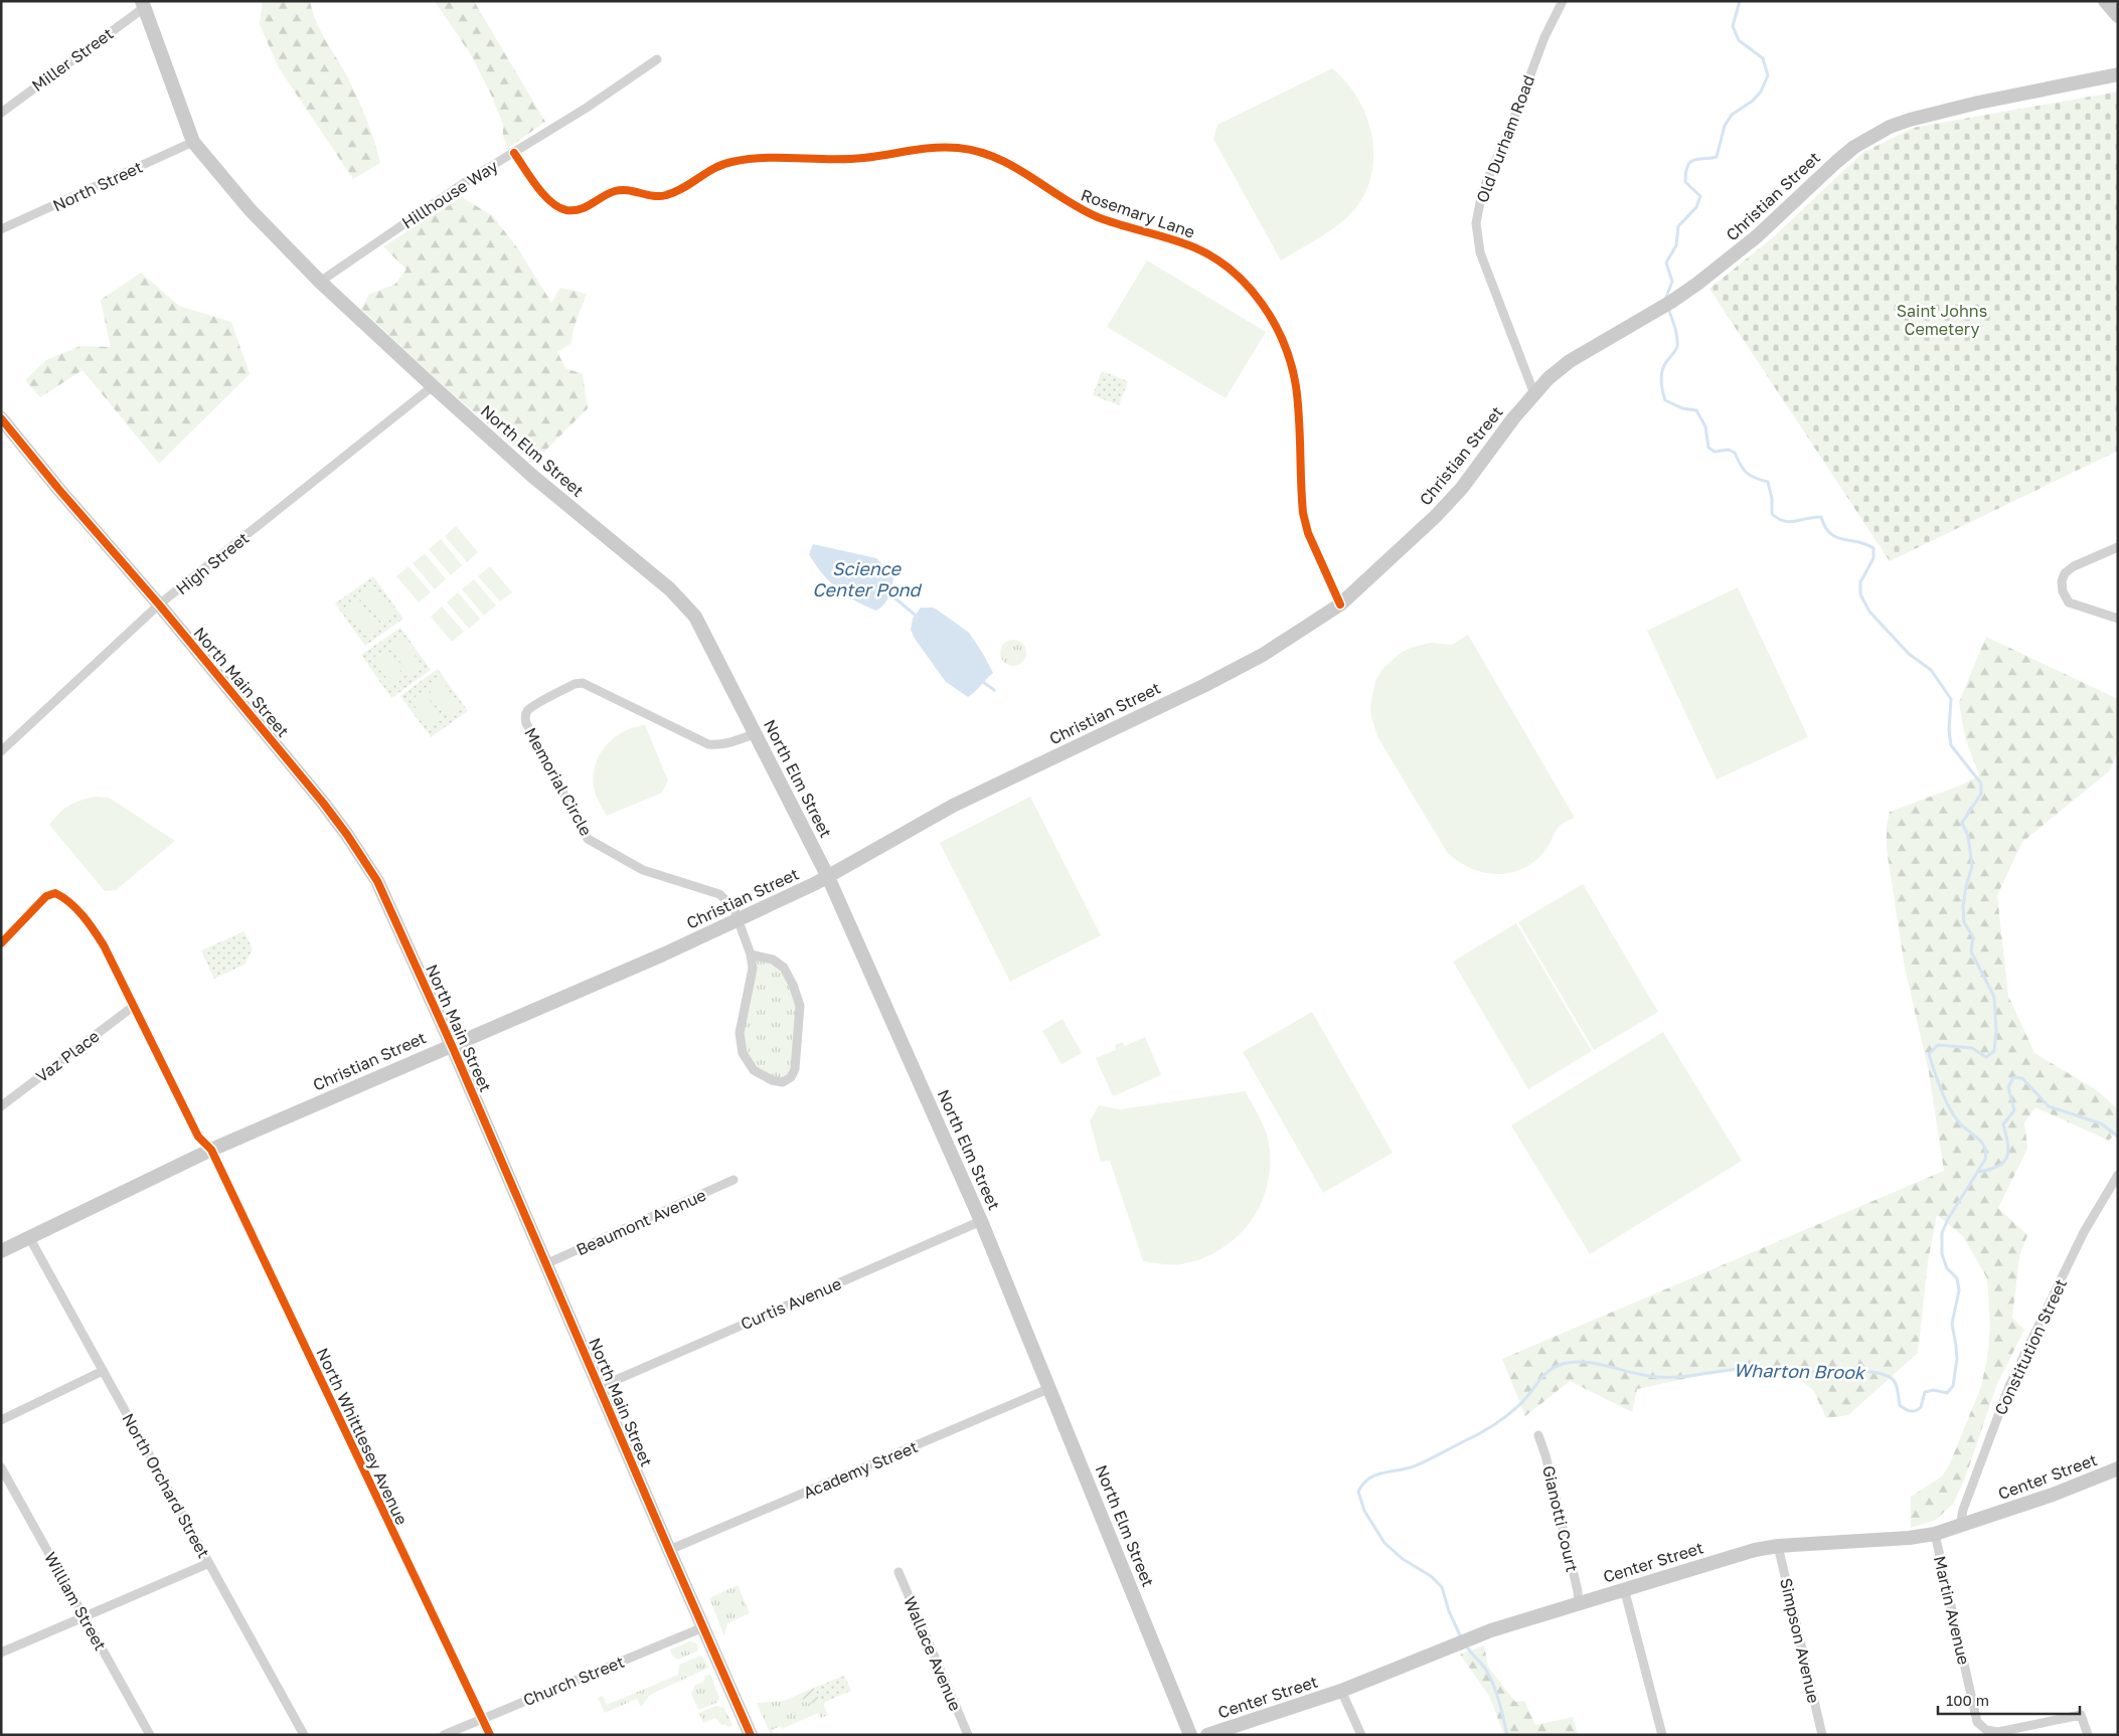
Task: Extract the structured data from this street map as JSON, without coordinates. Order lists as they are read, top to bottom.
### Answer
{
  "streets": {
    "main road": [
      "Christian Street",
      "North Elm Street",
      "North Main Street",
      "Center Street"
    ],
    "street": [
      "Miller Street",
      "Old Durham Road",
      "North Street",
      "Hillhouse Way",
      "Rosemary Lane",
      "High Street",
      "Memorial Circle",
      "Vaz Place",
      "Beaumont Avenue",
      "Curtis Avenue",
      "Constitution Street",
      "North Whittlesey Avenue",
      "Academy Street",
      "North Orchard Street",
      "Gianotti Court",
      "William Street",
      "Martin Avenue",
      "Simpson Avenue",
      "Wallace Avenue",
      "Church Street"
    ]
  },
  "crossings": [
    ["Miller Street", "North Elm Street"],
    ["Old Durham Road", "Christian Street"],
    ["North Street", "North Elm Street"],
    ["Hillhouse Way", "Rosemary Lane"],
    ["Hillhouse Way", "North Elm Street"],
    ["Christian Street", "Rosemary Lane"],
    ["Christian Street", "North Elm Street"],
    ["Christian Street", "North Main Street"],
    ["Christian Street", "Memorial Circle"],
    ["Christian Street", "North Whittlesey Avenue"],
    ["Christian Street", "North Orchard Street"],
    ["North Elm Street", "High Street"],
    ["North Elm Street", "Memorial Circle"],
    ["North Elm Street", "Curtis Avenue"],
    ["North Elm Street", "Academy Street"],
    ["High Street", "North Main Street"],
    ["North Main Street", "Beaumont Avenue"],
    ["North Main Street", "Curtis Avenue"],
    ["North Main Street", "Academy Street"],
    ["North Main Street", "Church Street"],
    ["Vaz Place", "North Whittlesey Avenue"],
    ["Constitution Street", "Center Street"],
    ["North Whittlesey Avenue", "Church Street"],
    ["Center Street", "Gianotti Court"],
    ["Center Street", "Martin Avenue"],
    ["Center Street", "Simpson Avenue"]
  ],
  "water": ["Science Center Pond", "Wharton Brook"],
  "parks": ["Saint Johns Cemetery"],
  "scale_bar": "100 m"
}
